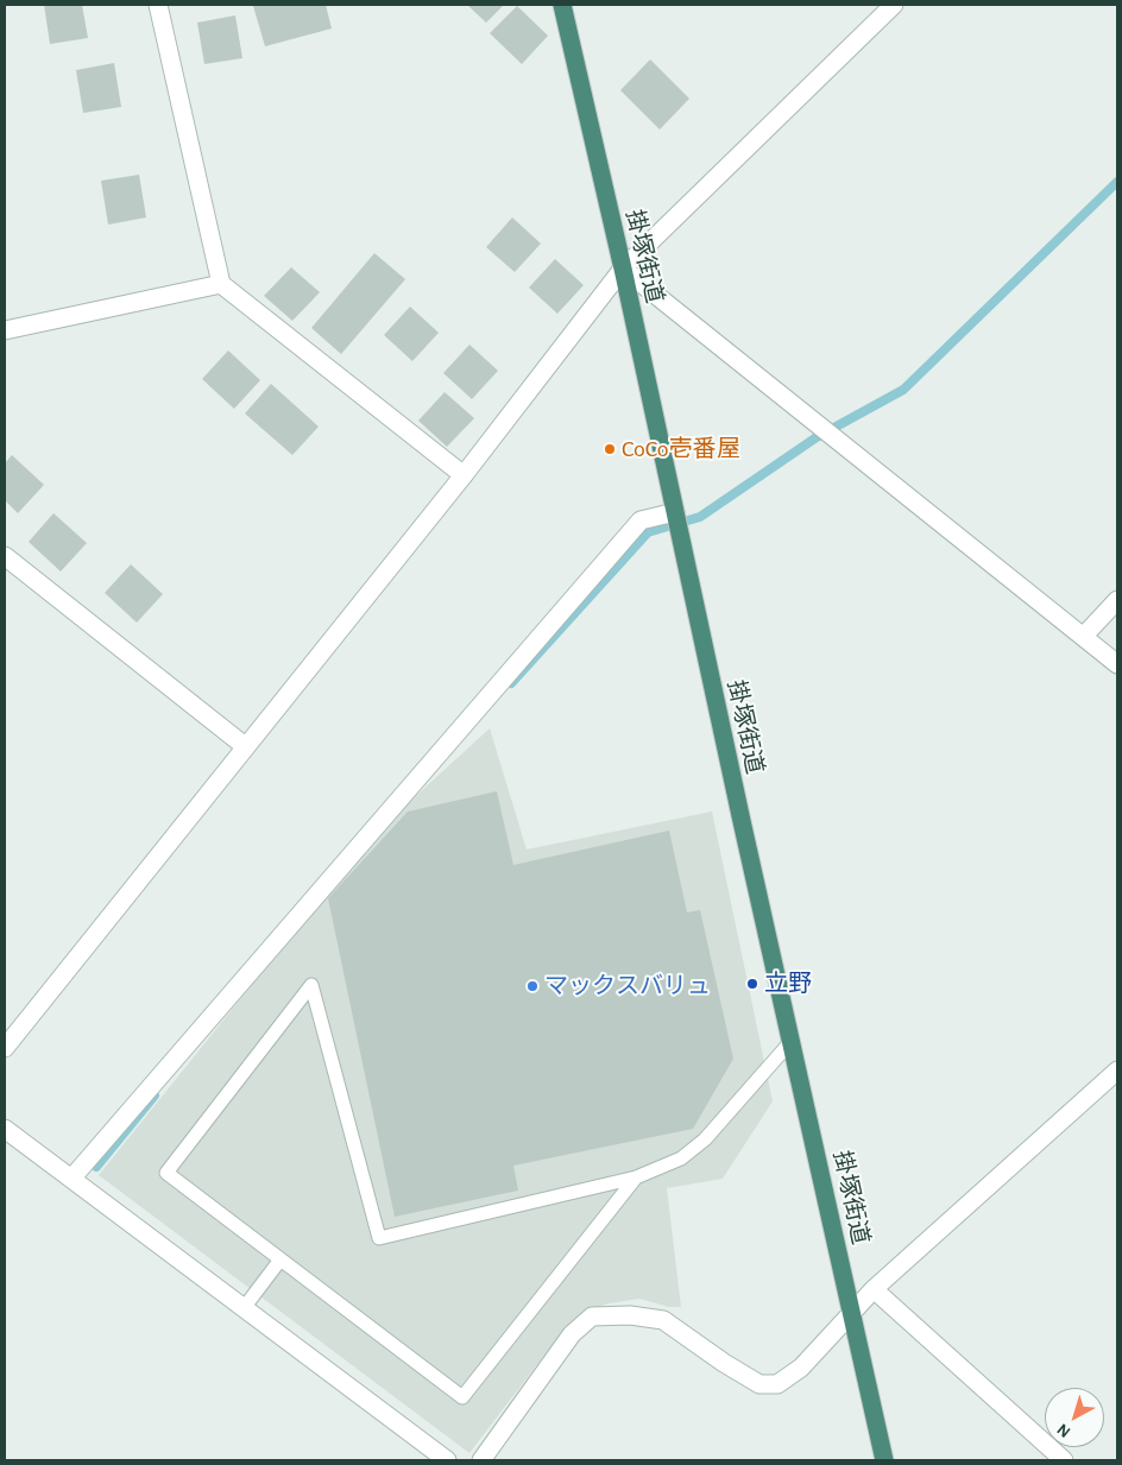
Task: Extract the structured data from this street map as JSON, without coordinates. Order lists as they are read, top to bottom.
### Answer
{
  "streets": {
    "highway": ["掛塚街道"]
  },
  "places": ["CoCo壱番屋", "立野", "マックスバリュ"],
  "north": "bottom left"
}
